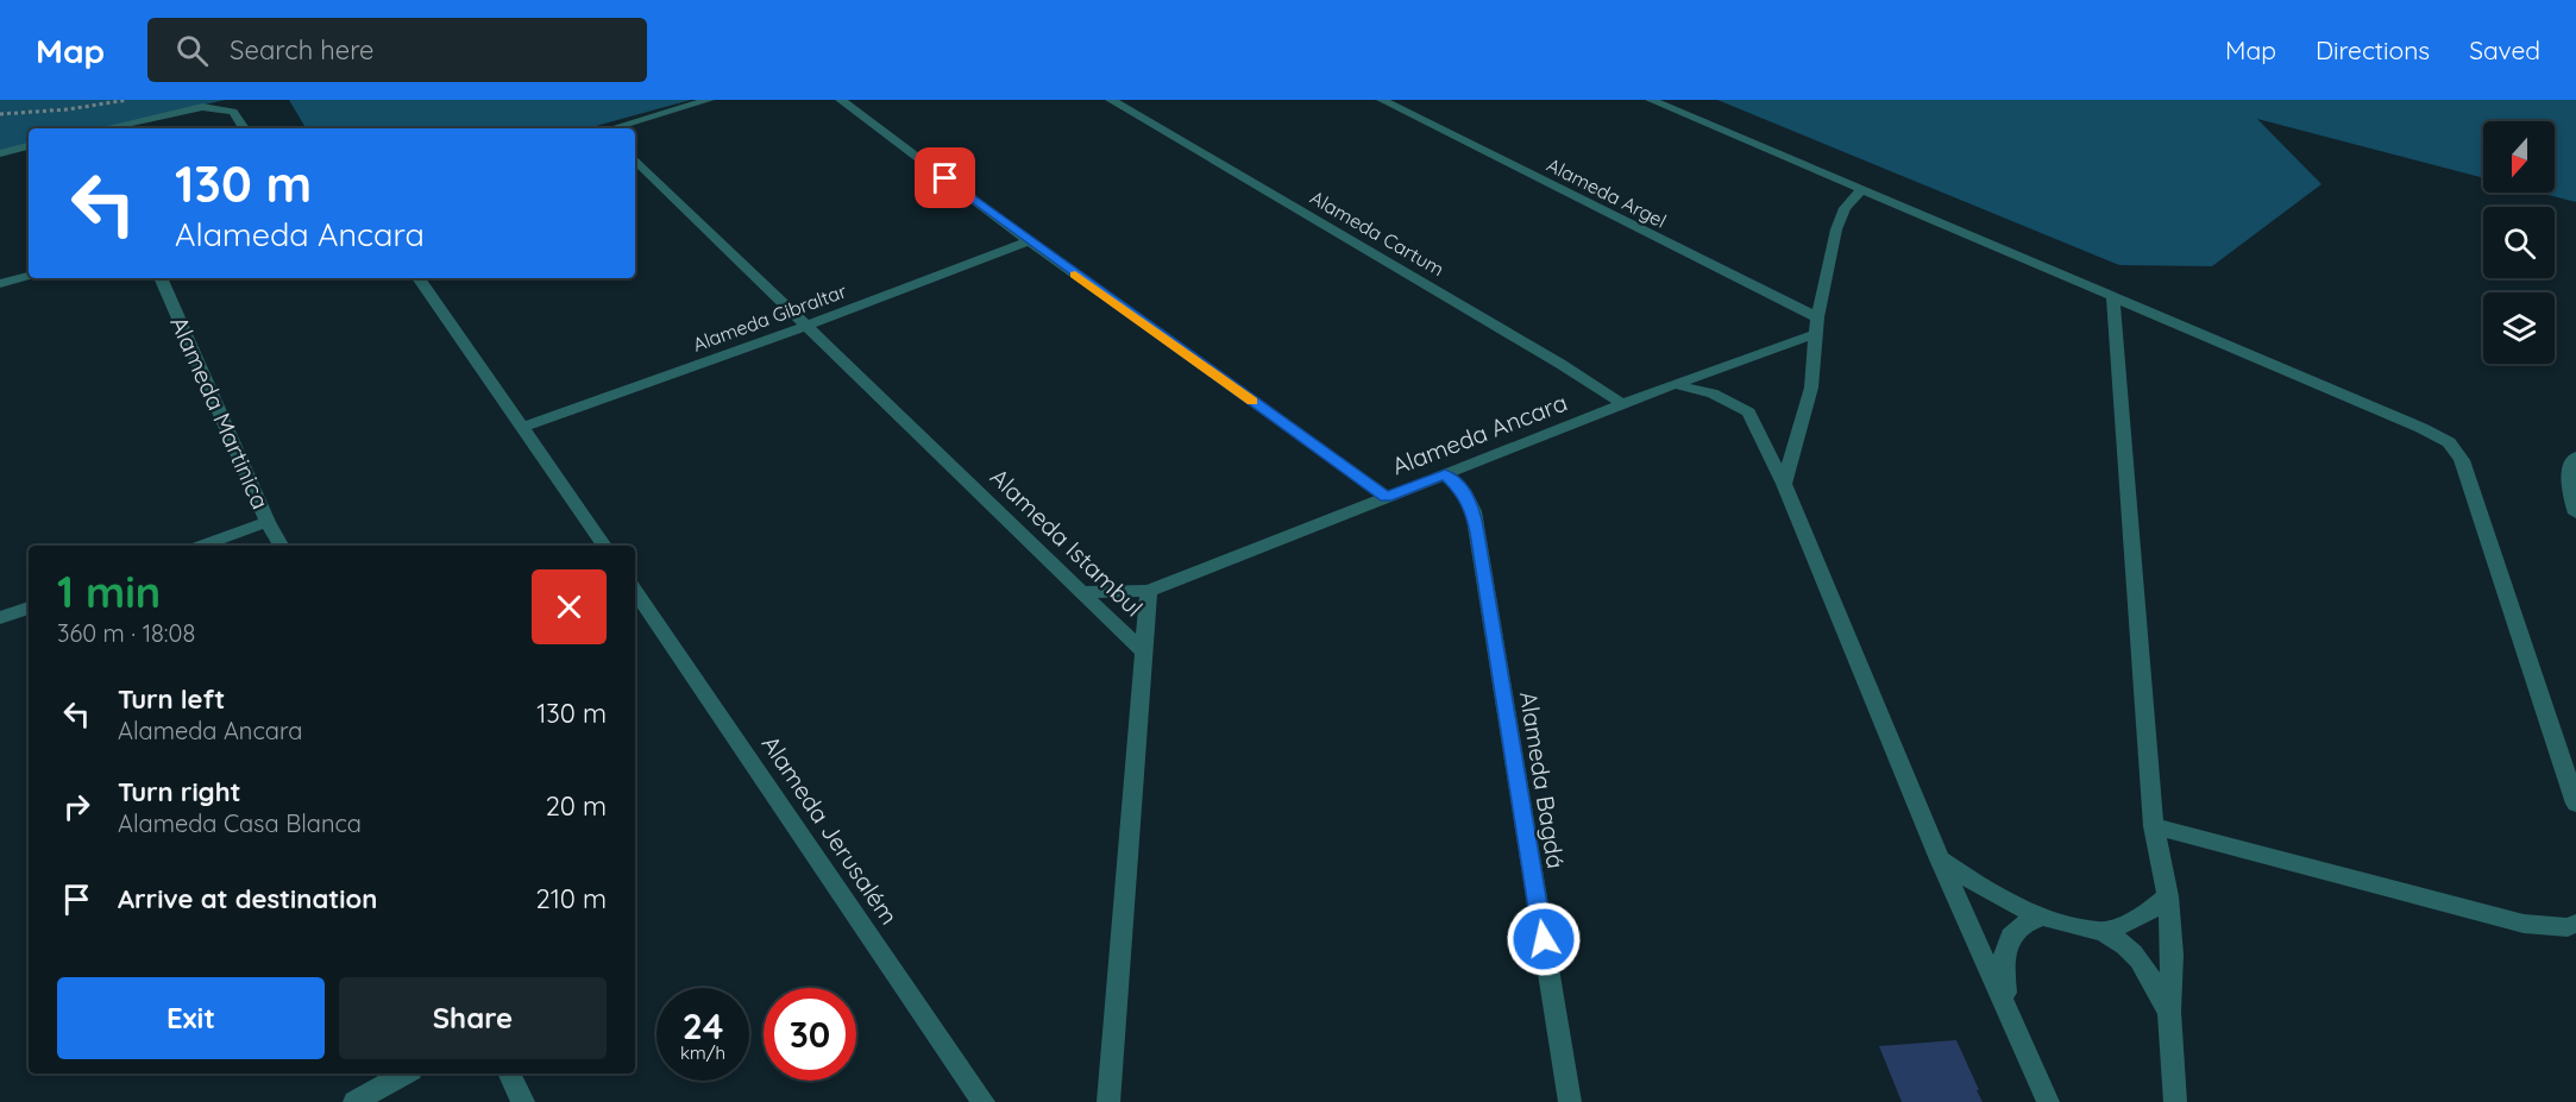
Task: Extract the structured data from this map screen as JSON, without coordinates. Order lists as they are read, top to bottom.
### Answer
{
  "streets": {
    "street": [
      "Alameda Argel",
      "Alameda Cartum",
      "Alameda Gibraltar",
      "Alameda Martinica",
      "Alameda Ancara",
      "Alameda Istambul",
      "Alameda Bagdá",
      "Alameda Jerusalém"
    ]
  },
  "crossings": [
    ["Alameda Argel", "Alameda Ancara"],
    ["Alameda Cartum", "Alameda Ancara"],
    ["Alameda Gibraltar", "Alameda Istambul"],
    ["Alameda Ancara", "Alameda Istambul"],
    ["Alameda Ancara", "Alameda Bagdá"]
  ],
  "north": "bottom",
  "page": {
    "header": "Map",
    "search": "Search here",
    "nav": ["Map", "Directions", "Saved"],
    "turn": ["130 m", "Alameda Ancara"],
    "heading": ["1 min", "360 m · 18:08"],
    "list": [
      {
        "name": "Turn left",
        "note": "Alameda Ancara",
        "value": "130 m"
      },
      {
        "name": "Turn right",
        "note": "Alameda Casa Blanca",
        "value": "20 m"
      },
      {
        "name": "Arrive at destination",
        "value": "210 m"
      }
    ],
    "buttons": ["Exit", "Share"],
    "speed": "24 km/h",
    "limit": "30"
  }
}
